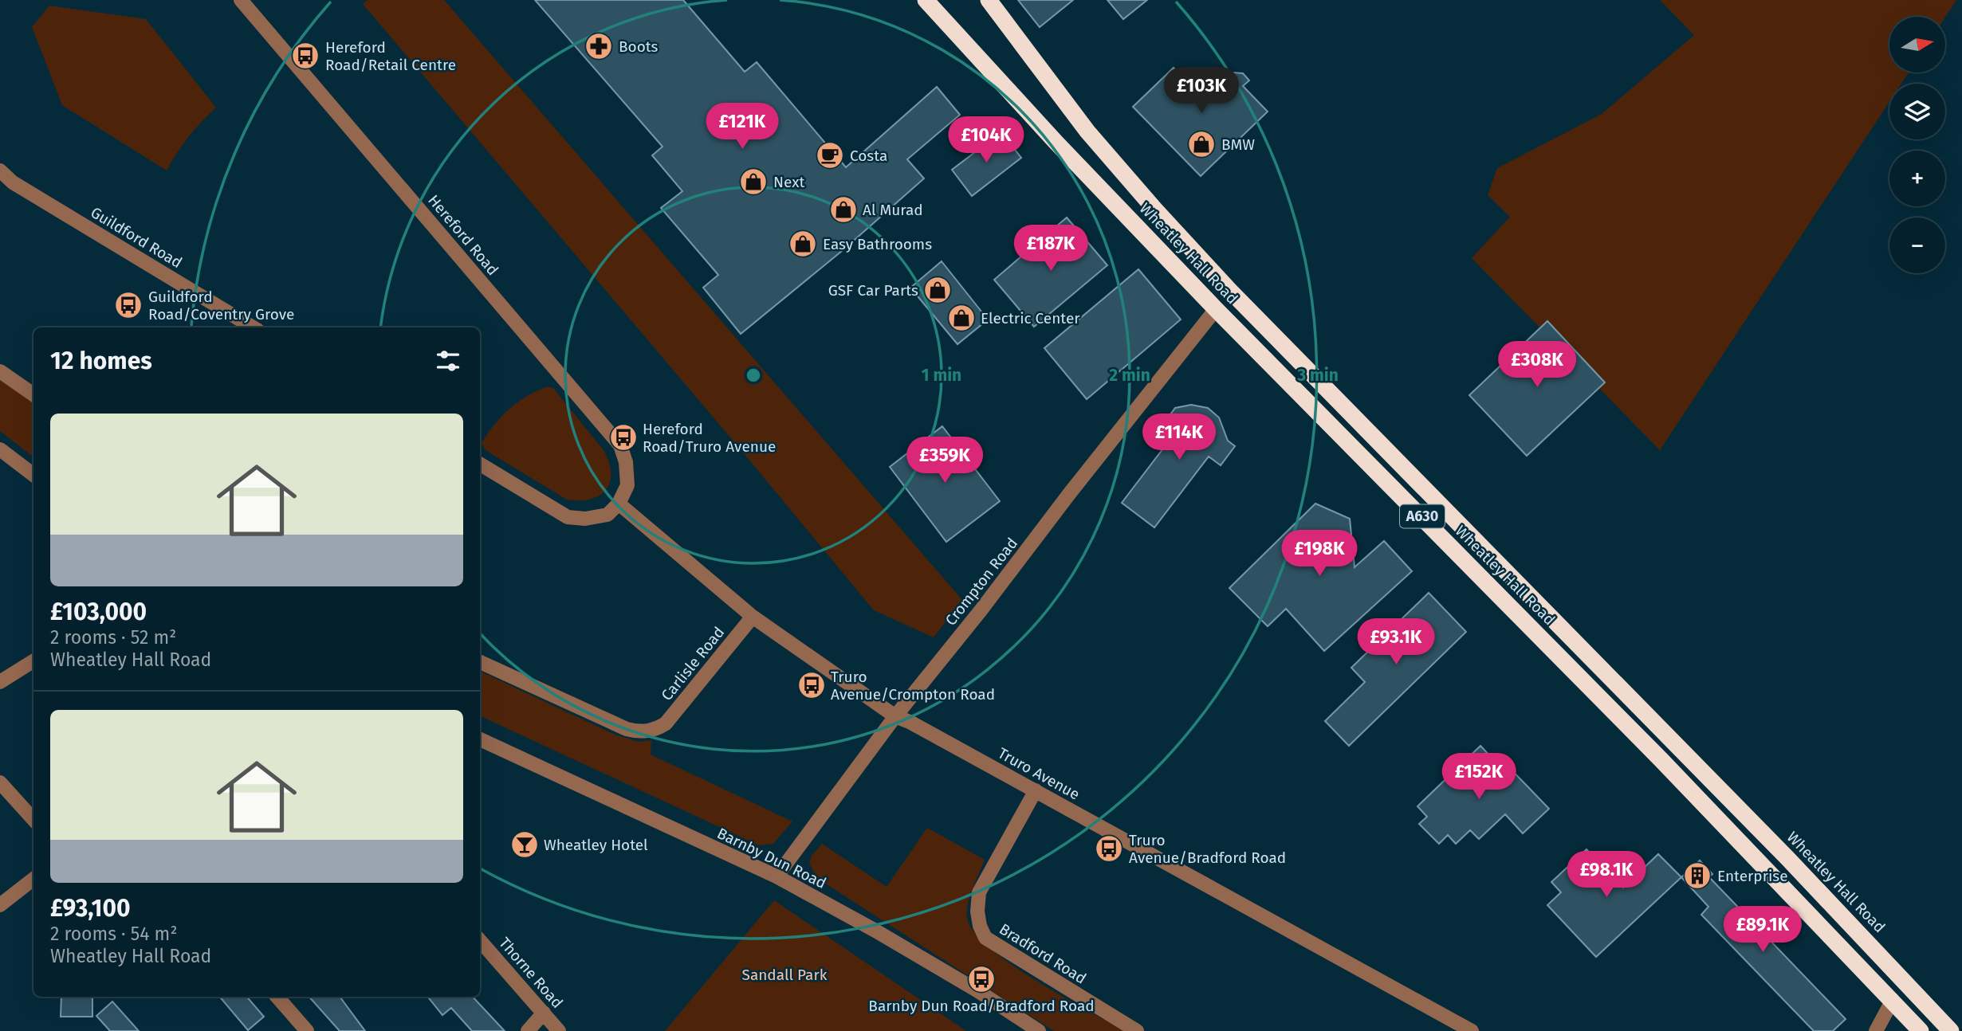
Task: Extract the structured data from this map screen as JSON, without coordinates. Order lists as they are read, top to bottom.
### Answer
{
  "streets": {
    "highway": ["Wheatley Hall Road", "A630"],
    "street": [
      "Hereford Road",
      "Guildford Road",
      "Crompton Road",
      "Carlisle Road",
      "Truro Avenue",
      "Barnby Dun Road",
      "Bradford Road",
      "Thorne Road"
    ]
  },
  "crossings": [
    ["Hereford Road", "Truro Avenue"],
    ["Wheatley Hall Road", "Crompton Road"],
    ["Crompton Road", "Truro Avenue"],
    ["Crompton Road", "Barnby Dun Road"],
    ["Carlisle Road", "Truro Avenue"],
    ["Truro Avenue", "Bradford Road"]
  ],
  "parks": ["Sandall Park"],
  "places": {
    "pharmacy": ["Boots"],
    "bus stop": [
      "Hereford Road/Retail Centre",
      "Guildford Road/Coventry Grove",
      "Hereford Road/Truro Avenue",
      "Truro Avenue/Crompton Road",
      "Truro Avenue/Bradford Road",
      "Barnby Dun Road/Bradford Road"
    ],
    "shop": [
      "BMW",
      "Next",
      "Al Murad",
      "Easy Bathrooms",
      "GSF Car Parts",
      "Electric Center"
    ],
    "cafe": ["Costa"],
    "bar": ["Wheatley Hotel"],
    "building": ["Enterprise"]
  },
  "north": "right",
  "page": {
    "map_buttons": ["+", "−"],
    "price": [
      "£103K",
      "£121K",
      "£104K",
      "£187K",
      "£308K",
      "£114K",
      "£359K",
      "£198K",
      "£93.1K",
      "£152K",
      "£98.1K",
      "£89.1K"
    ],
    "heading": "12 homes",
    "list": [
      {
        "name": "£103,000",
        "note": "2 rooms · 52 m² · Wheatley Hall Road"
      },
      {
        "name": "£93,100",
        "note": "2 rooms · 54 m² · Wheatley Hall Road"
      }
    ]
  },
  "rings": ["1 min", "2 min", "3 min"]
}
